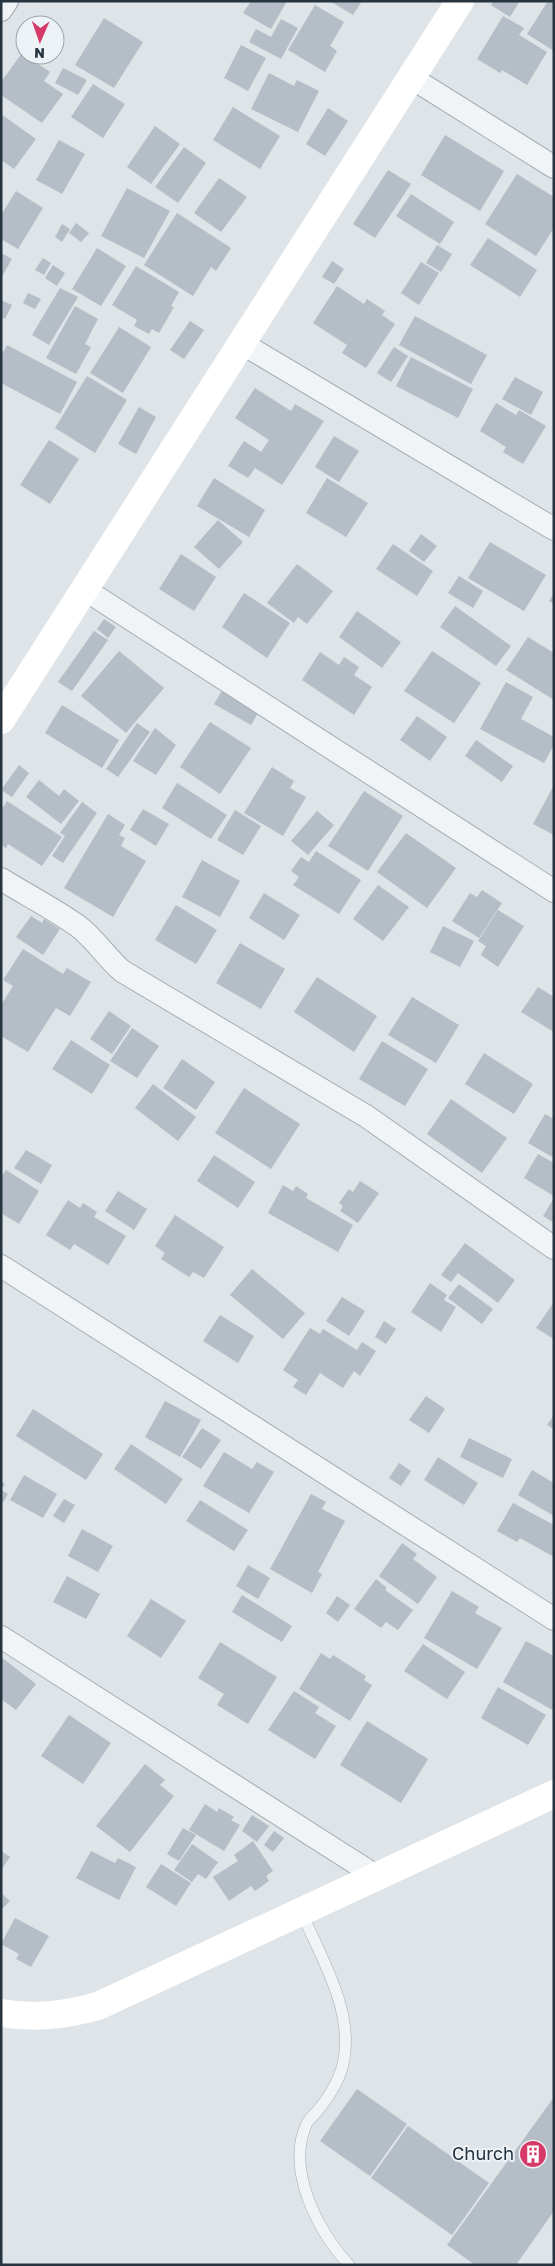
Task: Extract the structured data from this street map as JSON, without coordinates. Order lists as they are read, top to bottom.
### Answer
{
  "places": {
    "building": ["Church"]
  },
  "north": "bottom"
}
